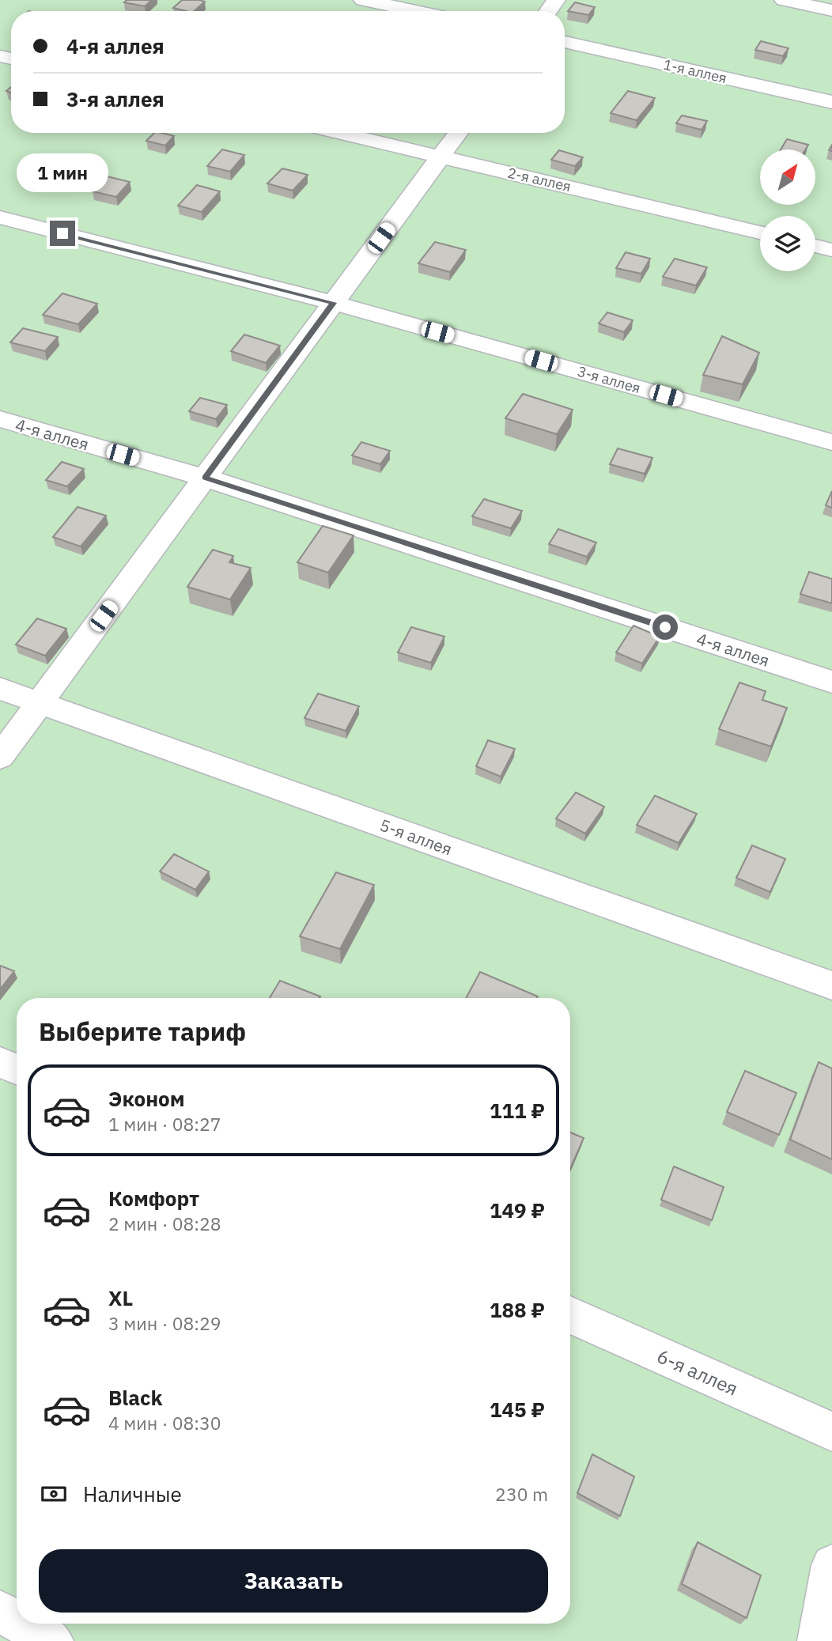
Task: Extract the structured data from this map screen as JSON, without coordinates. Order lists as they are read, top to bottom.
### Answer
{
  "streets": {
    "street": [
      "1-я аллея",
      "2-я аллея",
      "3-я аллея",
      "4-я аллея",
      "5-я аллея",
      "6-я аллея"
    ]
  },
  "north": "top right",
  "page": {
    "banner": ["4-я аллея", "3-я аллея"],
    "bubble": "1 мин",
    "heading": "Выберите тариф",
    "list": [
      {
        "name": "Эконом",
        "note": "1 мин · 08:27",
        "value": "111 ₽"
      },
      {
        "name": "Комфорт",
        "note": "2 мин · 08:28",
        "value": "149 ₽"
      },
      {
        "name": "XL",
        "note": "3 мин · 08:29",
        "value": "188 ₽"
      },
      {
        "name": "Black",
        "note": "4 мин · 08:30",
        "value": "145 ₽"
      }
    ],
    "pay": ["Наличные", "230 m"],
    "buttons": "Заказать"
  }
}
